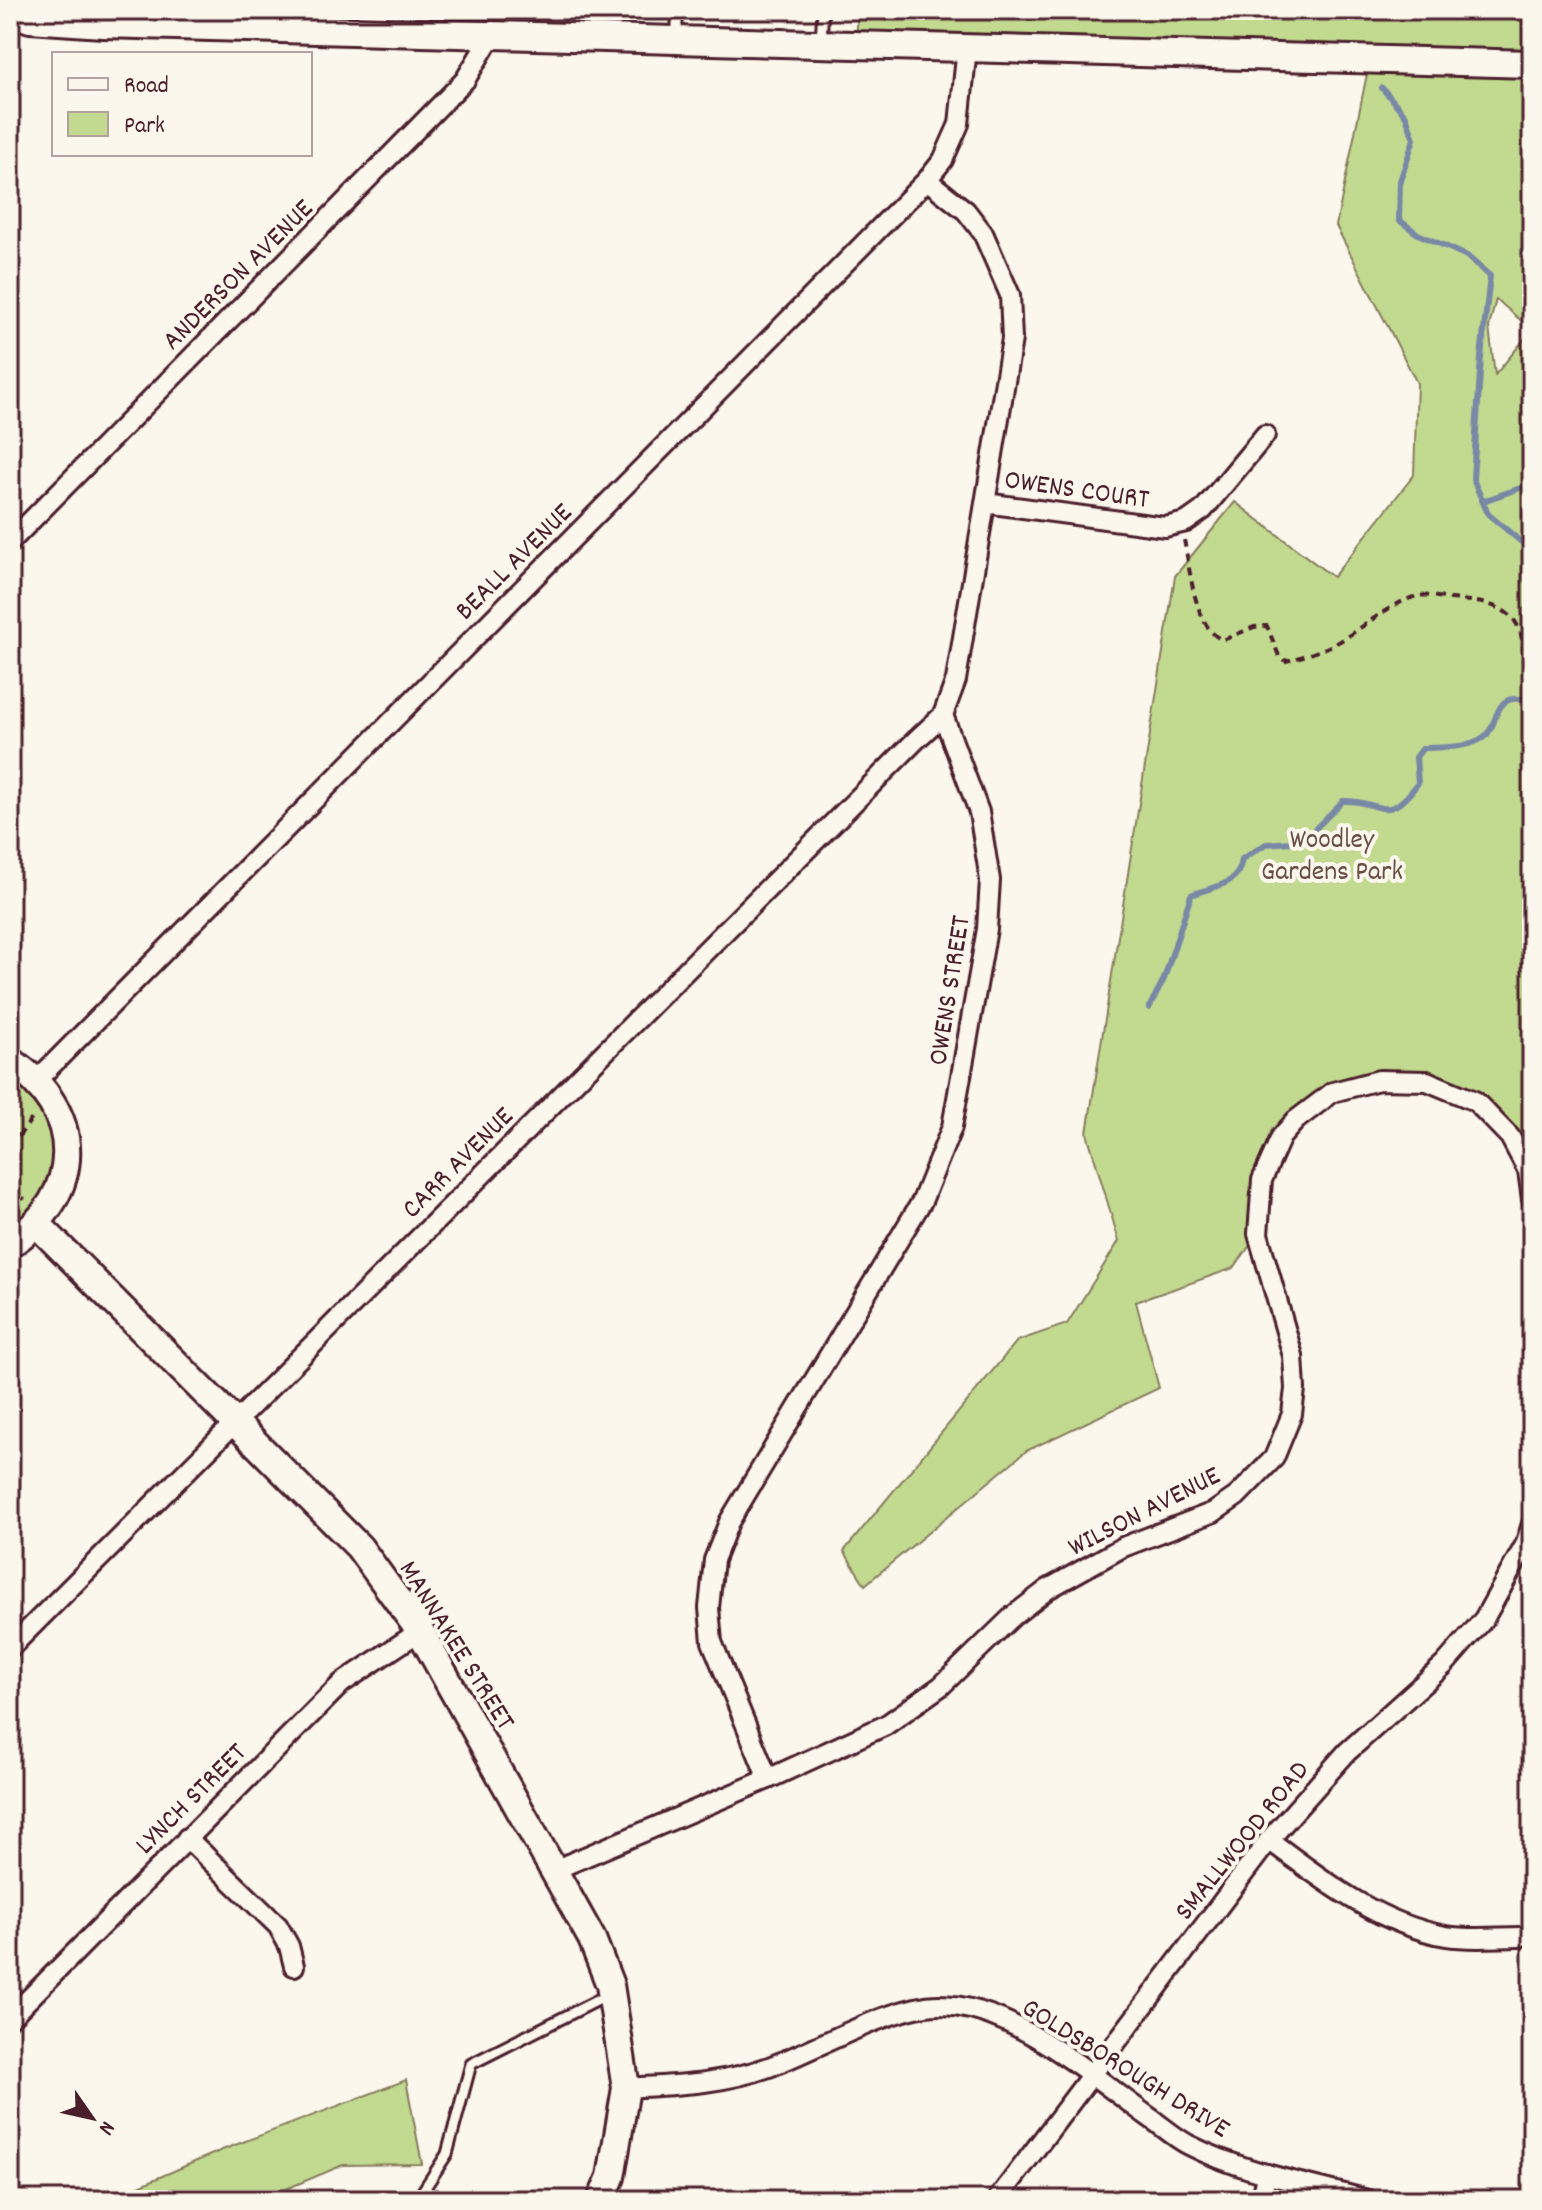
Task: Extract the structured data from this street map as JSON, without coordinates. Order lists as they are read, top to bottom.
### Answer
{
  "streets": {
    "street": [
      "ANDERSON AVENUE",
      "OWENS COURT",
      "BEALL AVENUE",
      "OWENS STREET",
      "CARR AVENUE",
      "WILSON AVENUE",
      "MANNAKEE STREET",
      "LYNCH STREET",
      "SMALLWOOD ROAD",
      "GOLDSBOROUGH DRIVE"
    ]
  },
  "crossings": [
    ["OWENS STREET", "CARR AVENUE"],
    ["OWENS STREET", "WILSON AVENUE"],
    ["CARR AVENUE", "MANNAKEE STREET"],
    ["WILSON AVENUE", "MANNAKEE STREET"],
    ["MANNAKEE STREET", "LYNCH STREET"],
    ["MANNAKEE STREET", "GOLDSBOROUGH DRIVE"],
    ["SMALLWOOD ROAD", "GOLDSBOROUGH DRIVE"]
  ],
  "parks": ["Woodley Gardens Park"],
  "legend": ["Road", "Park"],
  "north": "bottom right"
}
